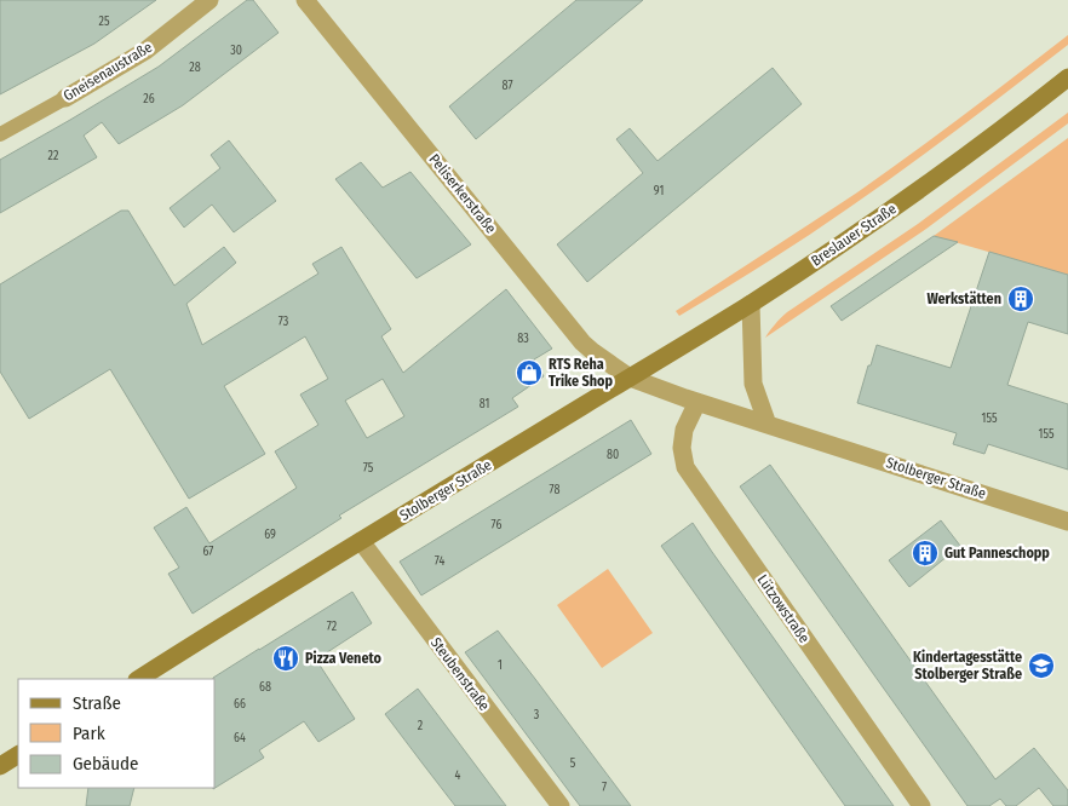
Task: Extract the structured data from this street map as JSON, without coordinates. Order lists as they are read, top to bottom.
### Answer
{
  "streets": {
    "main road": ["Breslauer Straße", "Stolberger Straße"],
    "street": [
      "Gneisenaustraße",
      "Peliserkerstraße",
      "Lützowstraße",
      "Steubenstraße"
    ]
  },
  "crossings": [
    ["Peliserkerstraße", "Breslauer Straße"],
    ["Peliserkerstraße", "Stolberger Straße"],
    ["Breslauer Straße", "Stolberger Straße"],
    ["Stolberger Straße", "Lützowstraße"],
    ["Stolberger Straße", "Steubenstraße"]
  ],
  "places": {
    "building": ["Werkstätten", "Gut Panneschopp"],
    "shop": ["RTS Reha Trike Shop"],
    "restaurant": ["Pizza Veneto"],
    "school or university": ["Kindertagesstätte Stolberger Straße"]
  },
  "house_numbers": [
    "25",
    "30",
    "28",
    "87",
    "26",
    "22",
    "91",
    "73",
    "83",
    "81",
    "155",
    "155",
    "80",
    "75",
    "78",
    "76",
    "69",
    "67",
    "74",
    "72",
    "1",
    "68",
    "66",
    "3",
    "2",
    "64",
    "5",
    "4",
    "7"
  ],
  "legend": ["Straße", "Park", "Gebäude"]
}
